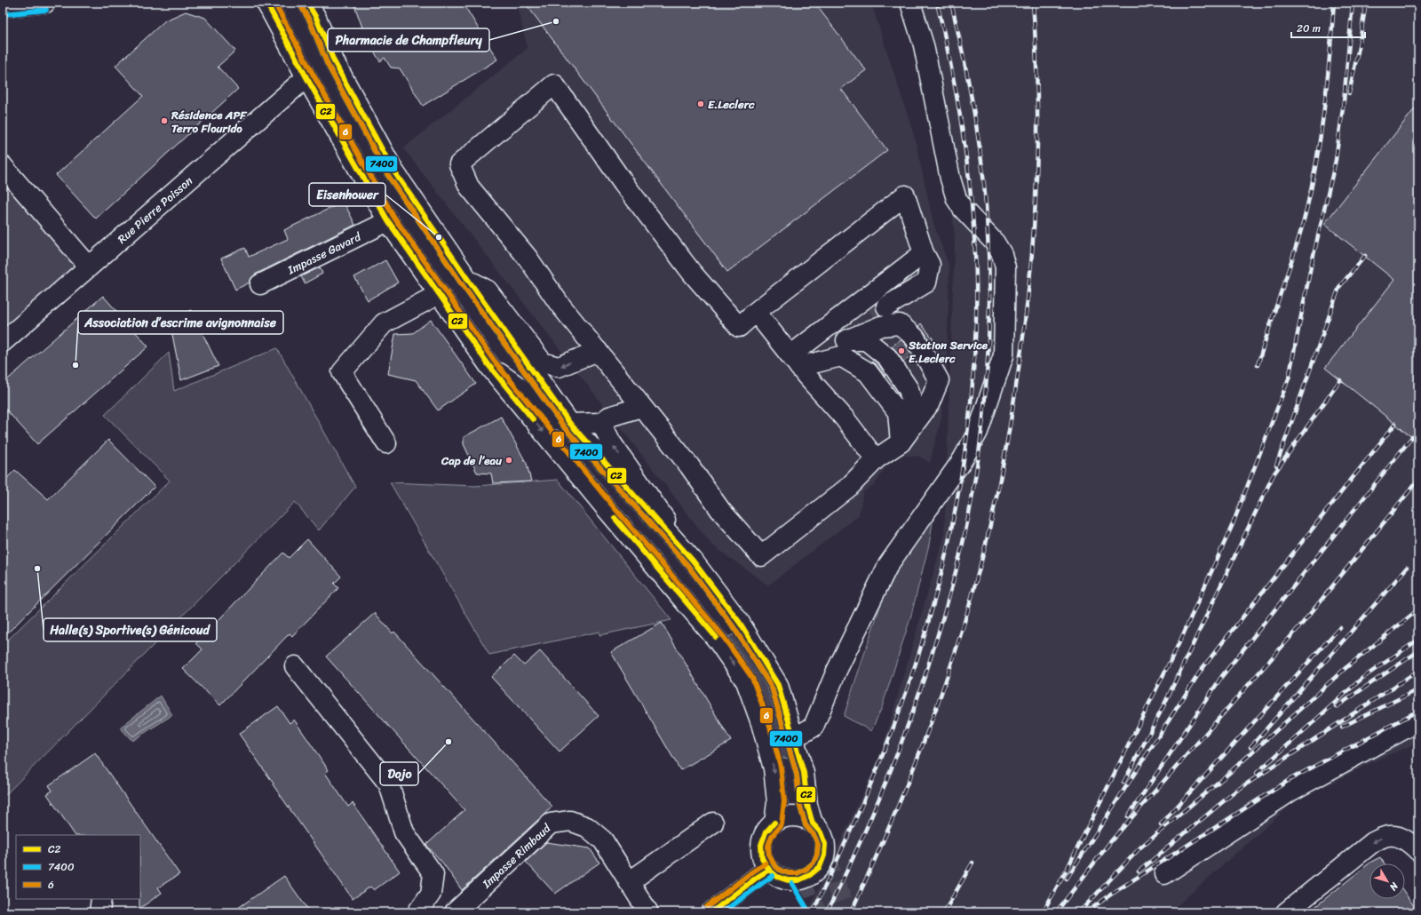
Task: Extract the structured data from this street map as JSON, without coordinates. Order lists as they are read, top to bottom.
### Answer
{
  "streets": {
    "main road": ["Rue Pierre Poisson", "Impasse Gavard", "Impasse Rimbaud"]
  },
  "places": [
    "Pharmacie de Champfleury",
    "E.Leclerc",
    "Résidence APF Terro Flourido",
    "Eisenhower",
    "Station Service E.Leclerc",
    "Association d’escrime avignonnaise",
    "Cap de l’eau",
    "Halle(s) Sportive(s) Génicoud",
    "Dojo"
  ],
  "lines": ["transit line C2", "transit line 6", "transit line 7400"],
  "legend": ["C2", "7400", "6"],
  "scale_bar": "20 m",
  "north": "bottom right"
}
